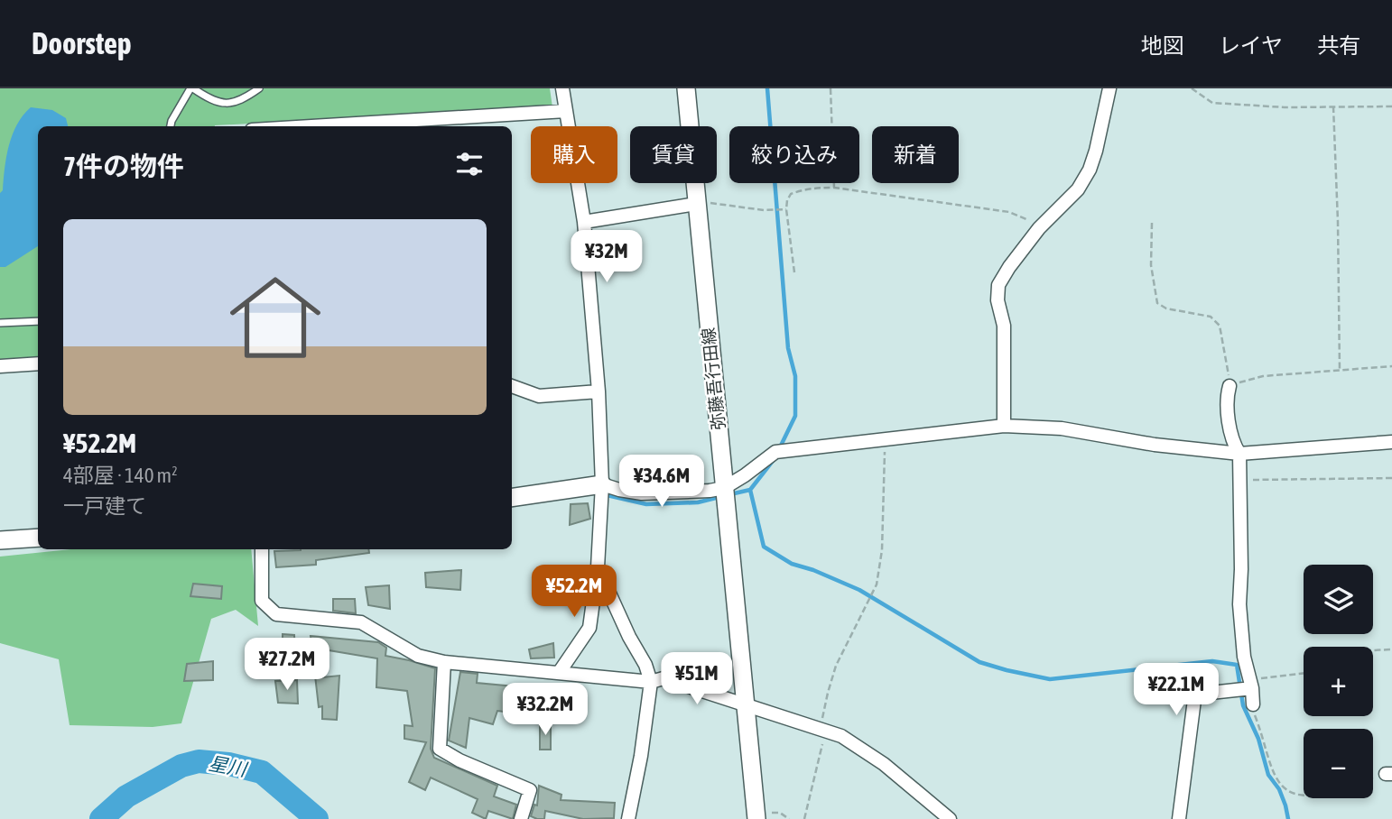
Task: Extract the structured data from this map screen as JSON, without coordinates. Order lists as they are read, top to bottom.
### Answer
{
  "streets": {
    "main road": ["弥藤吾行田線"]
  },
  "water": ["星川"],
  "page": {
    "header": "Doorstep",
    "nav": ["地図", "レイヤ", "共有"],
    "chip": [
      "購入",
      "賃貸",
      "絞り込み",
      "新着"
    ],
    "heading": "7件の物件",
    "list": [
      {
        "name": "¥52.2M",
        "note": "4部屋 · 140 m² · 一戸建て"
      }
    ],
    "price": [
      "¥32M",
      "¥34.6M",
      "¥52.2M",
      "¥27.2M",
      "¥51M",
      "¥22.1M",
      "¥32.2M"
    ],
    "map_buttons": ["+", "−"]
  }
}
